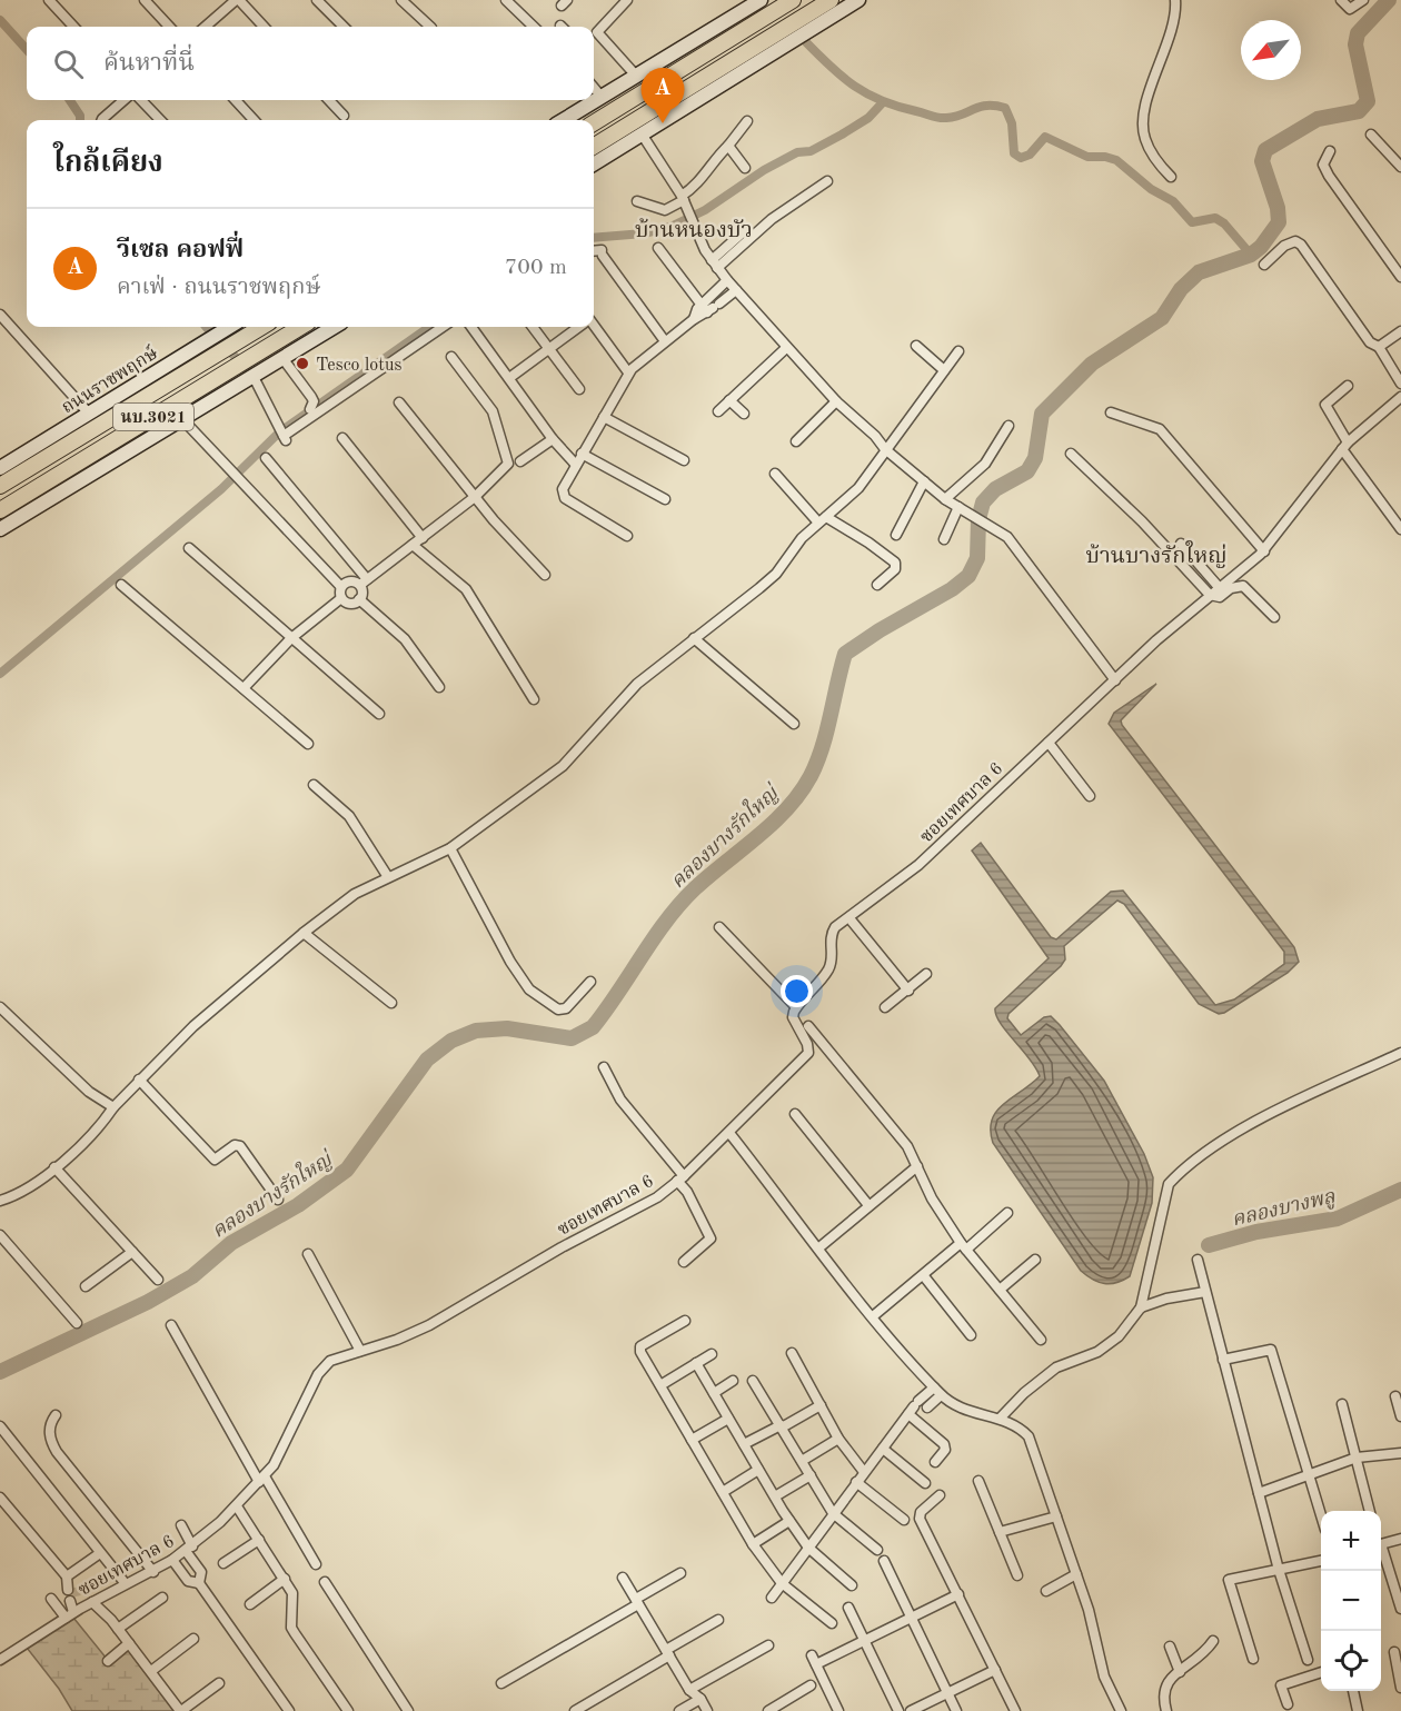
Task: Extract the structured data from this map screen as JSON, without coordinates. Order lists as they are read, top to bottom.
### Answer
{
  "streets": {
    "main road": ["ถนนราชพฤกษ์", "นบ.3021"],
    "street": ["ซอยเทศบาล 6"]
  },
  "districts": ["บ้านหนองบัว", "บ้านบางรักใหญ่"],
  "water": ["คลองบางรักใหญ่", "คลองบางพลู"],
  "places": ["Tesco lotus"],
  "north": "bottom left",
  "page": {
    "search": "ค้นหาที่นี่",
    "pins": "A",
    "heading": "ใกล้เคียง",
    "list": [
      {
        "mark": "A",
        "name": "วีเซล คอฟฟี่",
        "note": "คาเฟ่ · ถนนราชพฤกษ์",
        "value": "700 m"
      }
    ],
    "map_buttons": ["+", "−"]
  }
}
